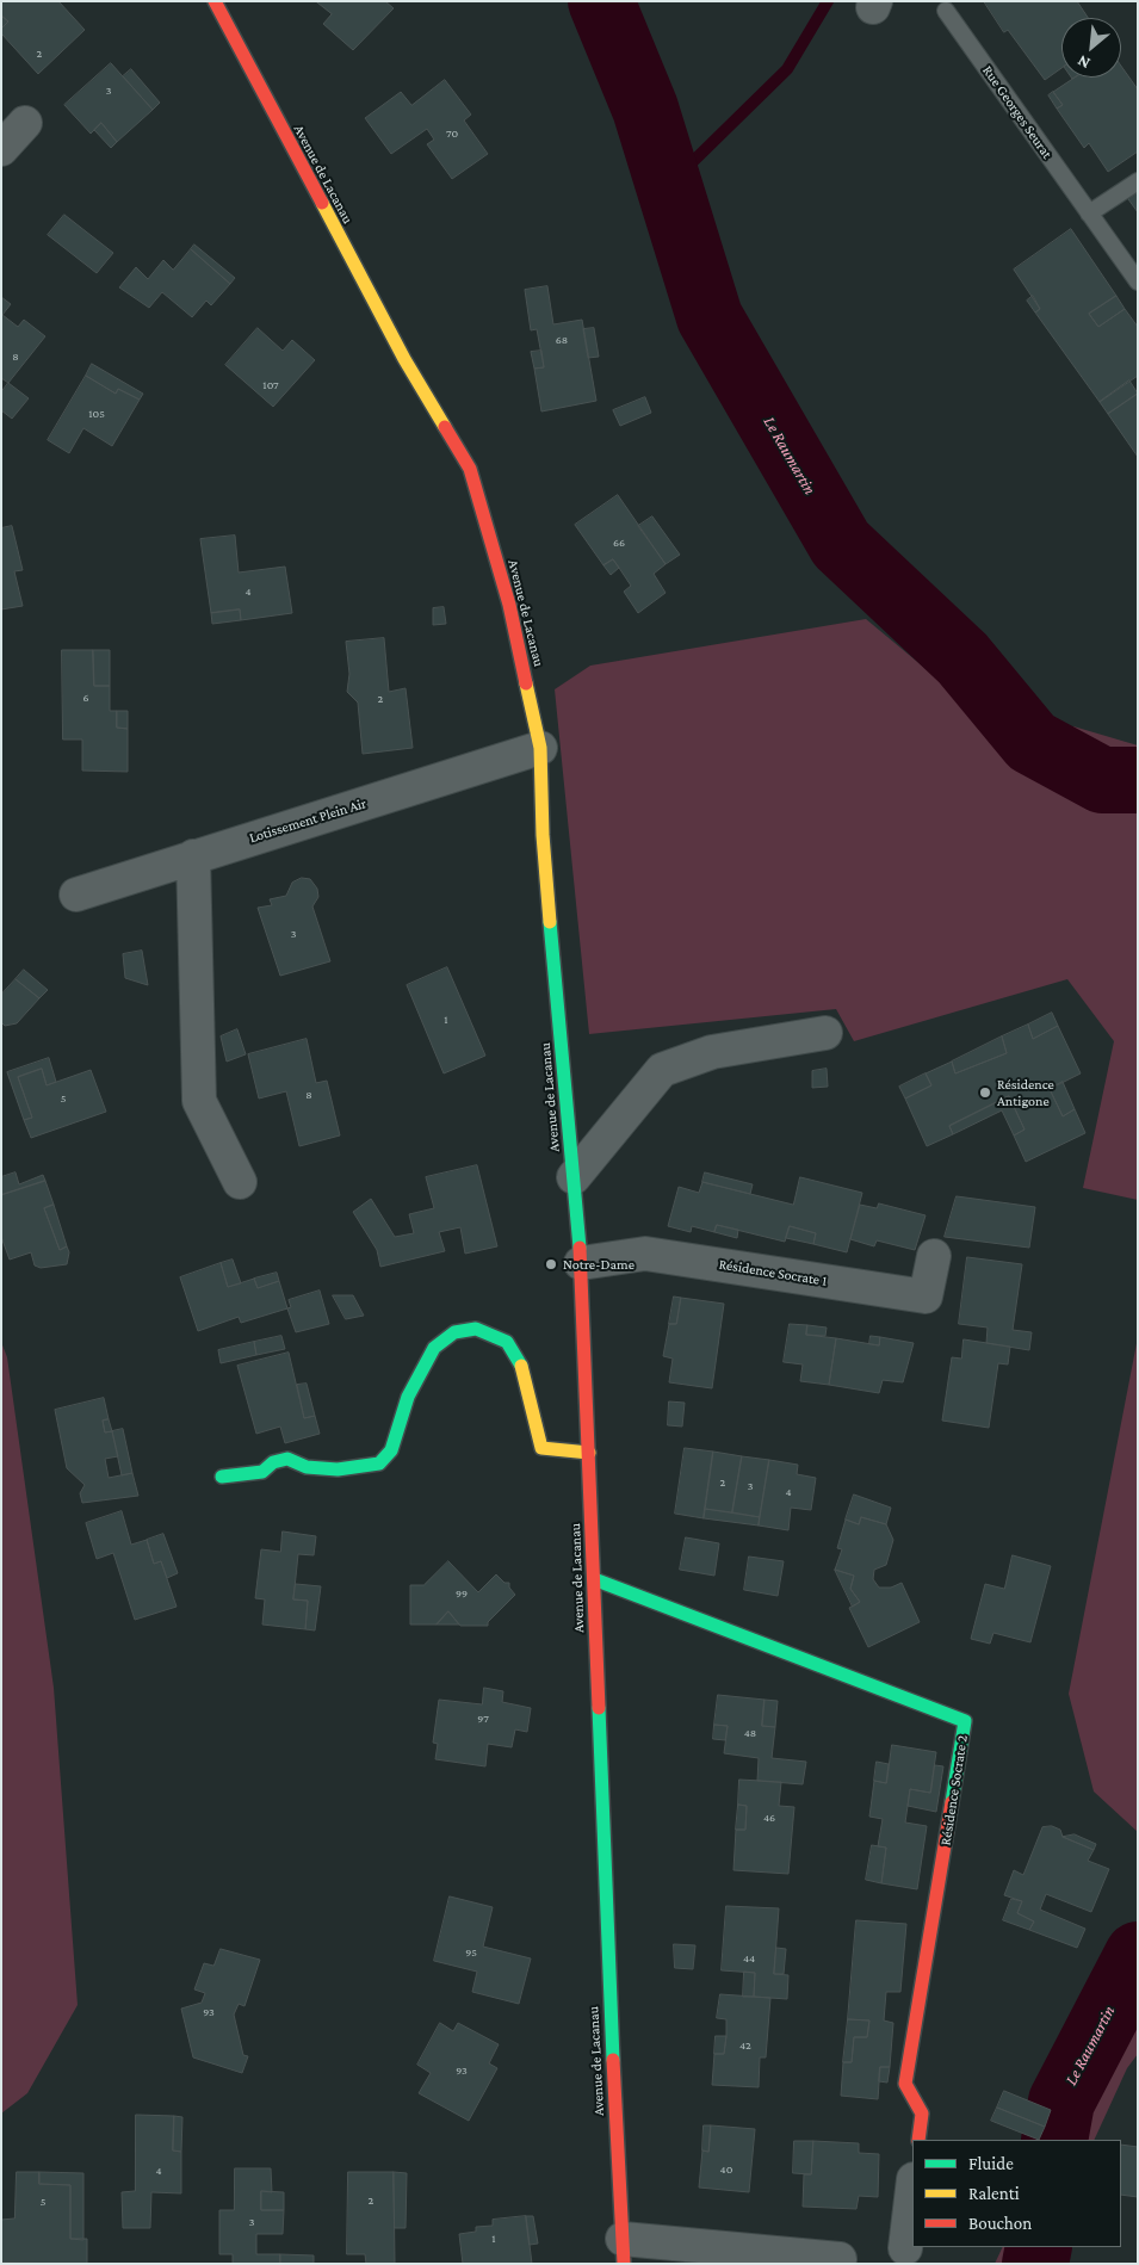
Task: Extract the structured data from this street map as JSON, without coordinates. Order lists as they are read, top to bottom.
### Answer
{
  "streets": {
    "street": [
      "Avenue de Lacanau",
      "Lotissement Plein Air",
      "Résidence Socrate 1",
      "Résidence Socrate 2"
    ],
    "lane": ["Rue Georges Seurat"]
  },
  "crossings": [
    ["Avenue de Lacanau", "Lotissement Plein Air"],
    ["Avenue de Lacanau", "Résidence Socrate 1"],
    ["Avenue de Lacanau", "Résidence Socrate 2"]
  ],
  "water": ["Le Raumartin"],
  "places": ["Résidence Antigone", "Notre-Dame"],
  "house_numbers": [
    "2",
    "3",
    "70",
    "68",
    "8",
    "107",
    "105",
    "66",
    "4",
    "6",
    "2",
    "3",
    "1",
    "8",
    "5",
    "2",
    "3",
    "4",
    "99",
    "97",
    "48",
    "46",
    "95",
    "44",
    "93",
    "42",
    "93",
    "40",
    "4",
    "2",
    "5",
    "3",
    "1"
  ],
  "legend": ["Fluide", "Ralenti", "Bouchon"],
  "north": "bottom left"
}
